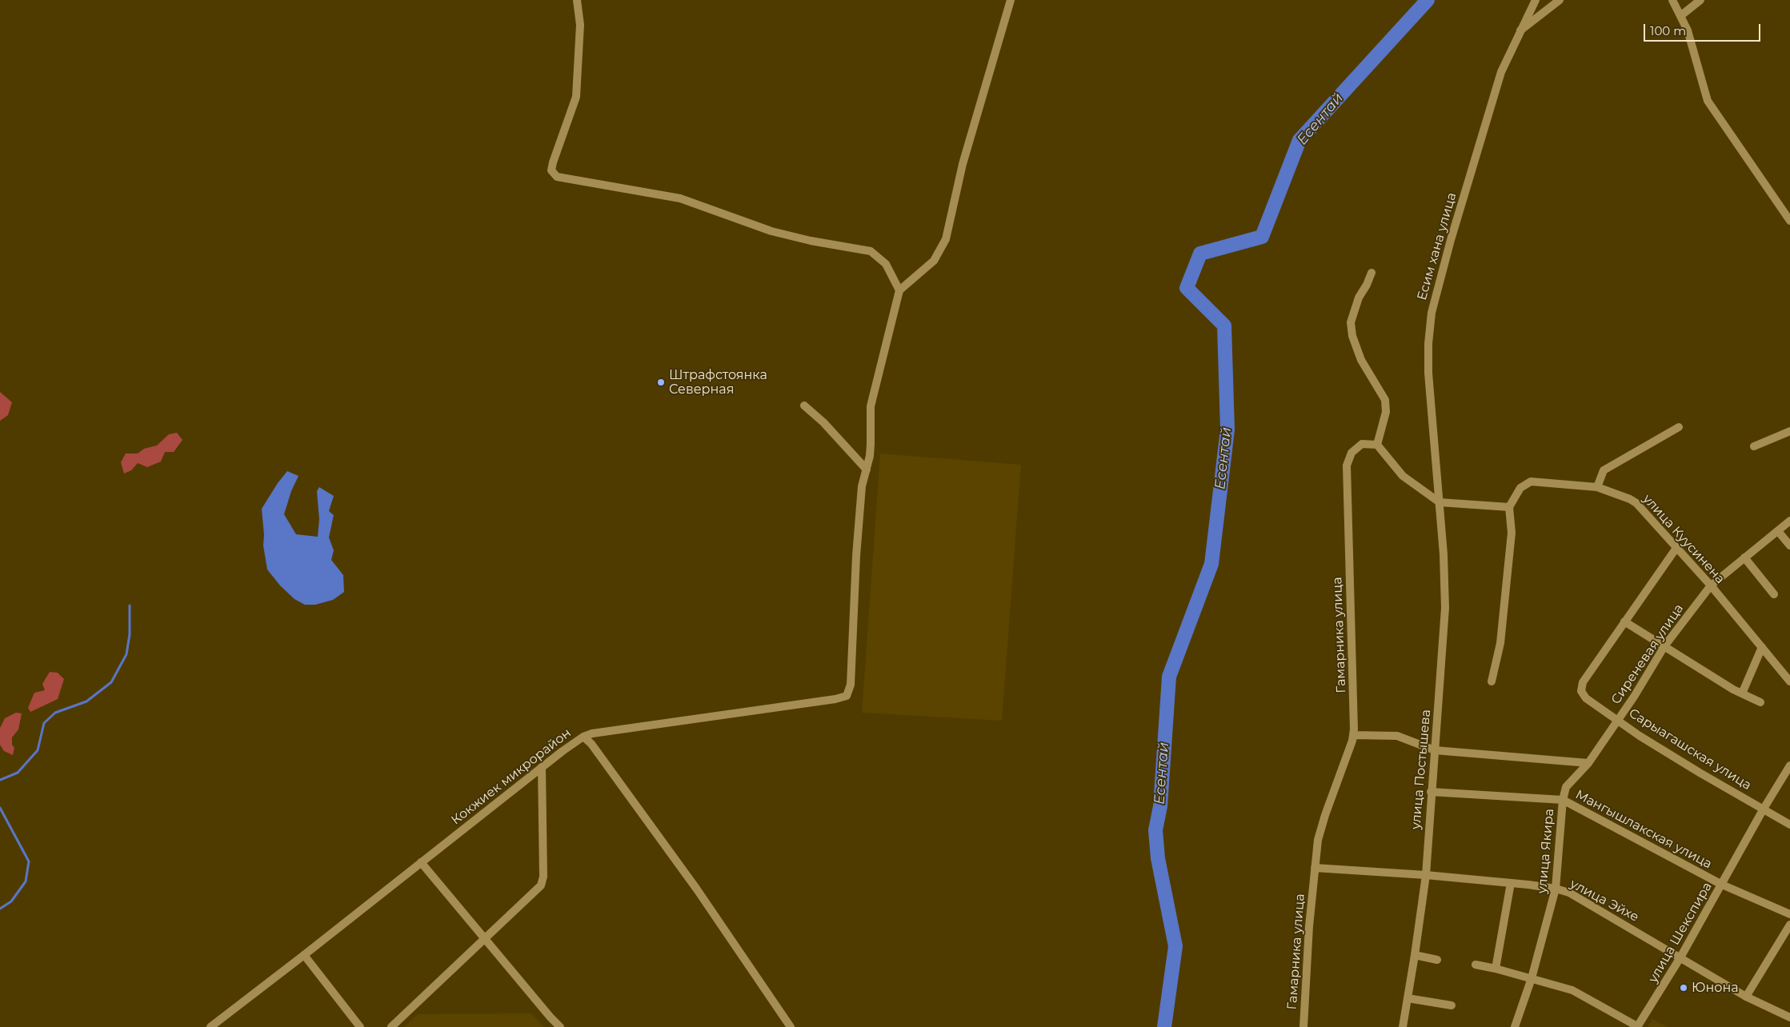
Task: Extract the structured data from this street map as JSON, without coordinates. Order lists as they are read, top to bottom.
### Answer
{
  "streets": {
    "street": [
      "Есим хана улица",
      "улица Куусинена",
      "Гамарника улица",
      "Сиреневая улица",
      "Сарыагашская улица",
      "улица Постышева",
      "Кокжиек микрорайон",
      "Мангышлакская улица",
      "улица Якира",
      "улица Эйхе",
      "улица Шекспира"
    ]
  },
  "crossings": [
    ["Есим хана улица", "улица Постышева"],
    ["улица Куусинена", "Сиреневая улица"],
    ["Гамарника улица", "улица Эйхе"],
    ["Сиреневая улица", "Сарыагашская улица"],
    ["Сиреневая улица", "Мангышлакская улица"],
    ["Сиреневая улица", "улица Якира"],
    ["Сарыагашская улица", "улица Шекспира"],
    ["улица Постышева", "Мангышлакская улица"],
    ["улица Постышева", "улица Эйхе"],
    ["Мангышлакская улица", "улица Якира"],
    ["Мангышлакская улица", "улица Шекспира"],
    ["улица Якира", "улица Эйхе"],
    ["улица Эйхе", "улица Шекспира"]
  ],
  "water": ["Есентай"],
  "places": ["Штрафстоянка Северная", "Юнона"],
  "scale_bar": "100 m"
}
